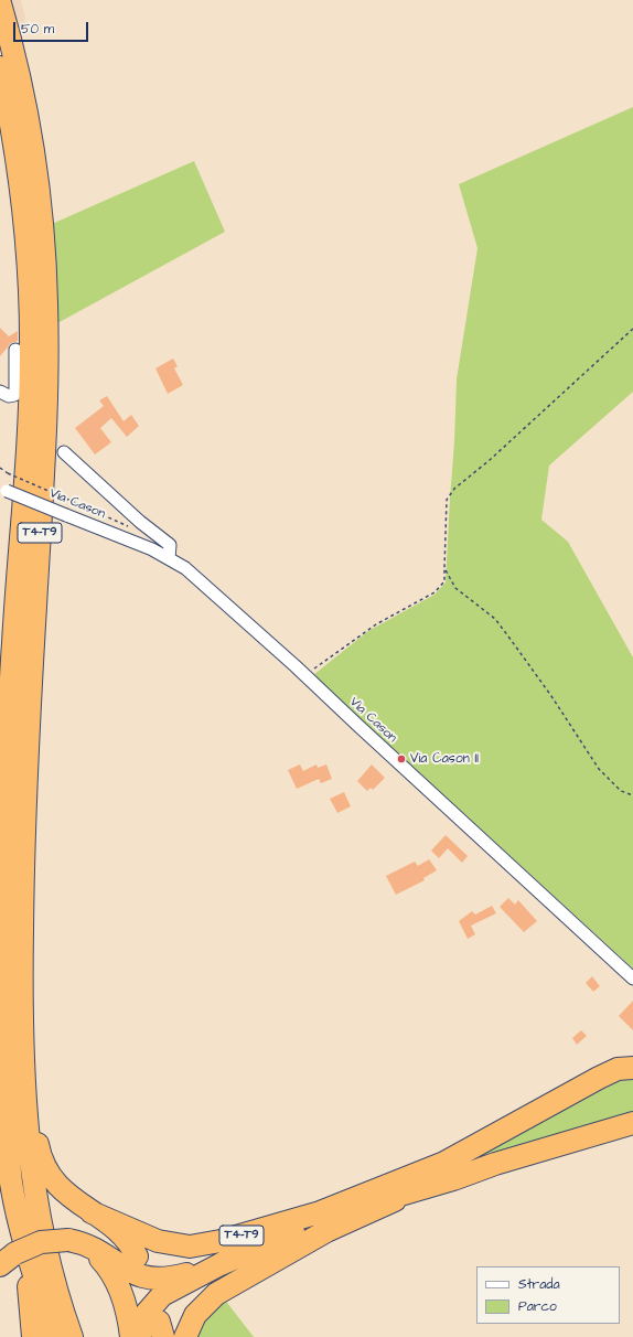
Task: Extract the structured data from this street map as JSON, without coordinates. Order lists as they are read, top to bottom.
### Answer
{
  "streets": {
    "highway": ["T4-T9"],
    "street": ["Via Cason"]
  },
  "places": ["Via Cason II"],
  "legend": ["Strada", "Parco"],
  "scale_bar": "50 m"
}
